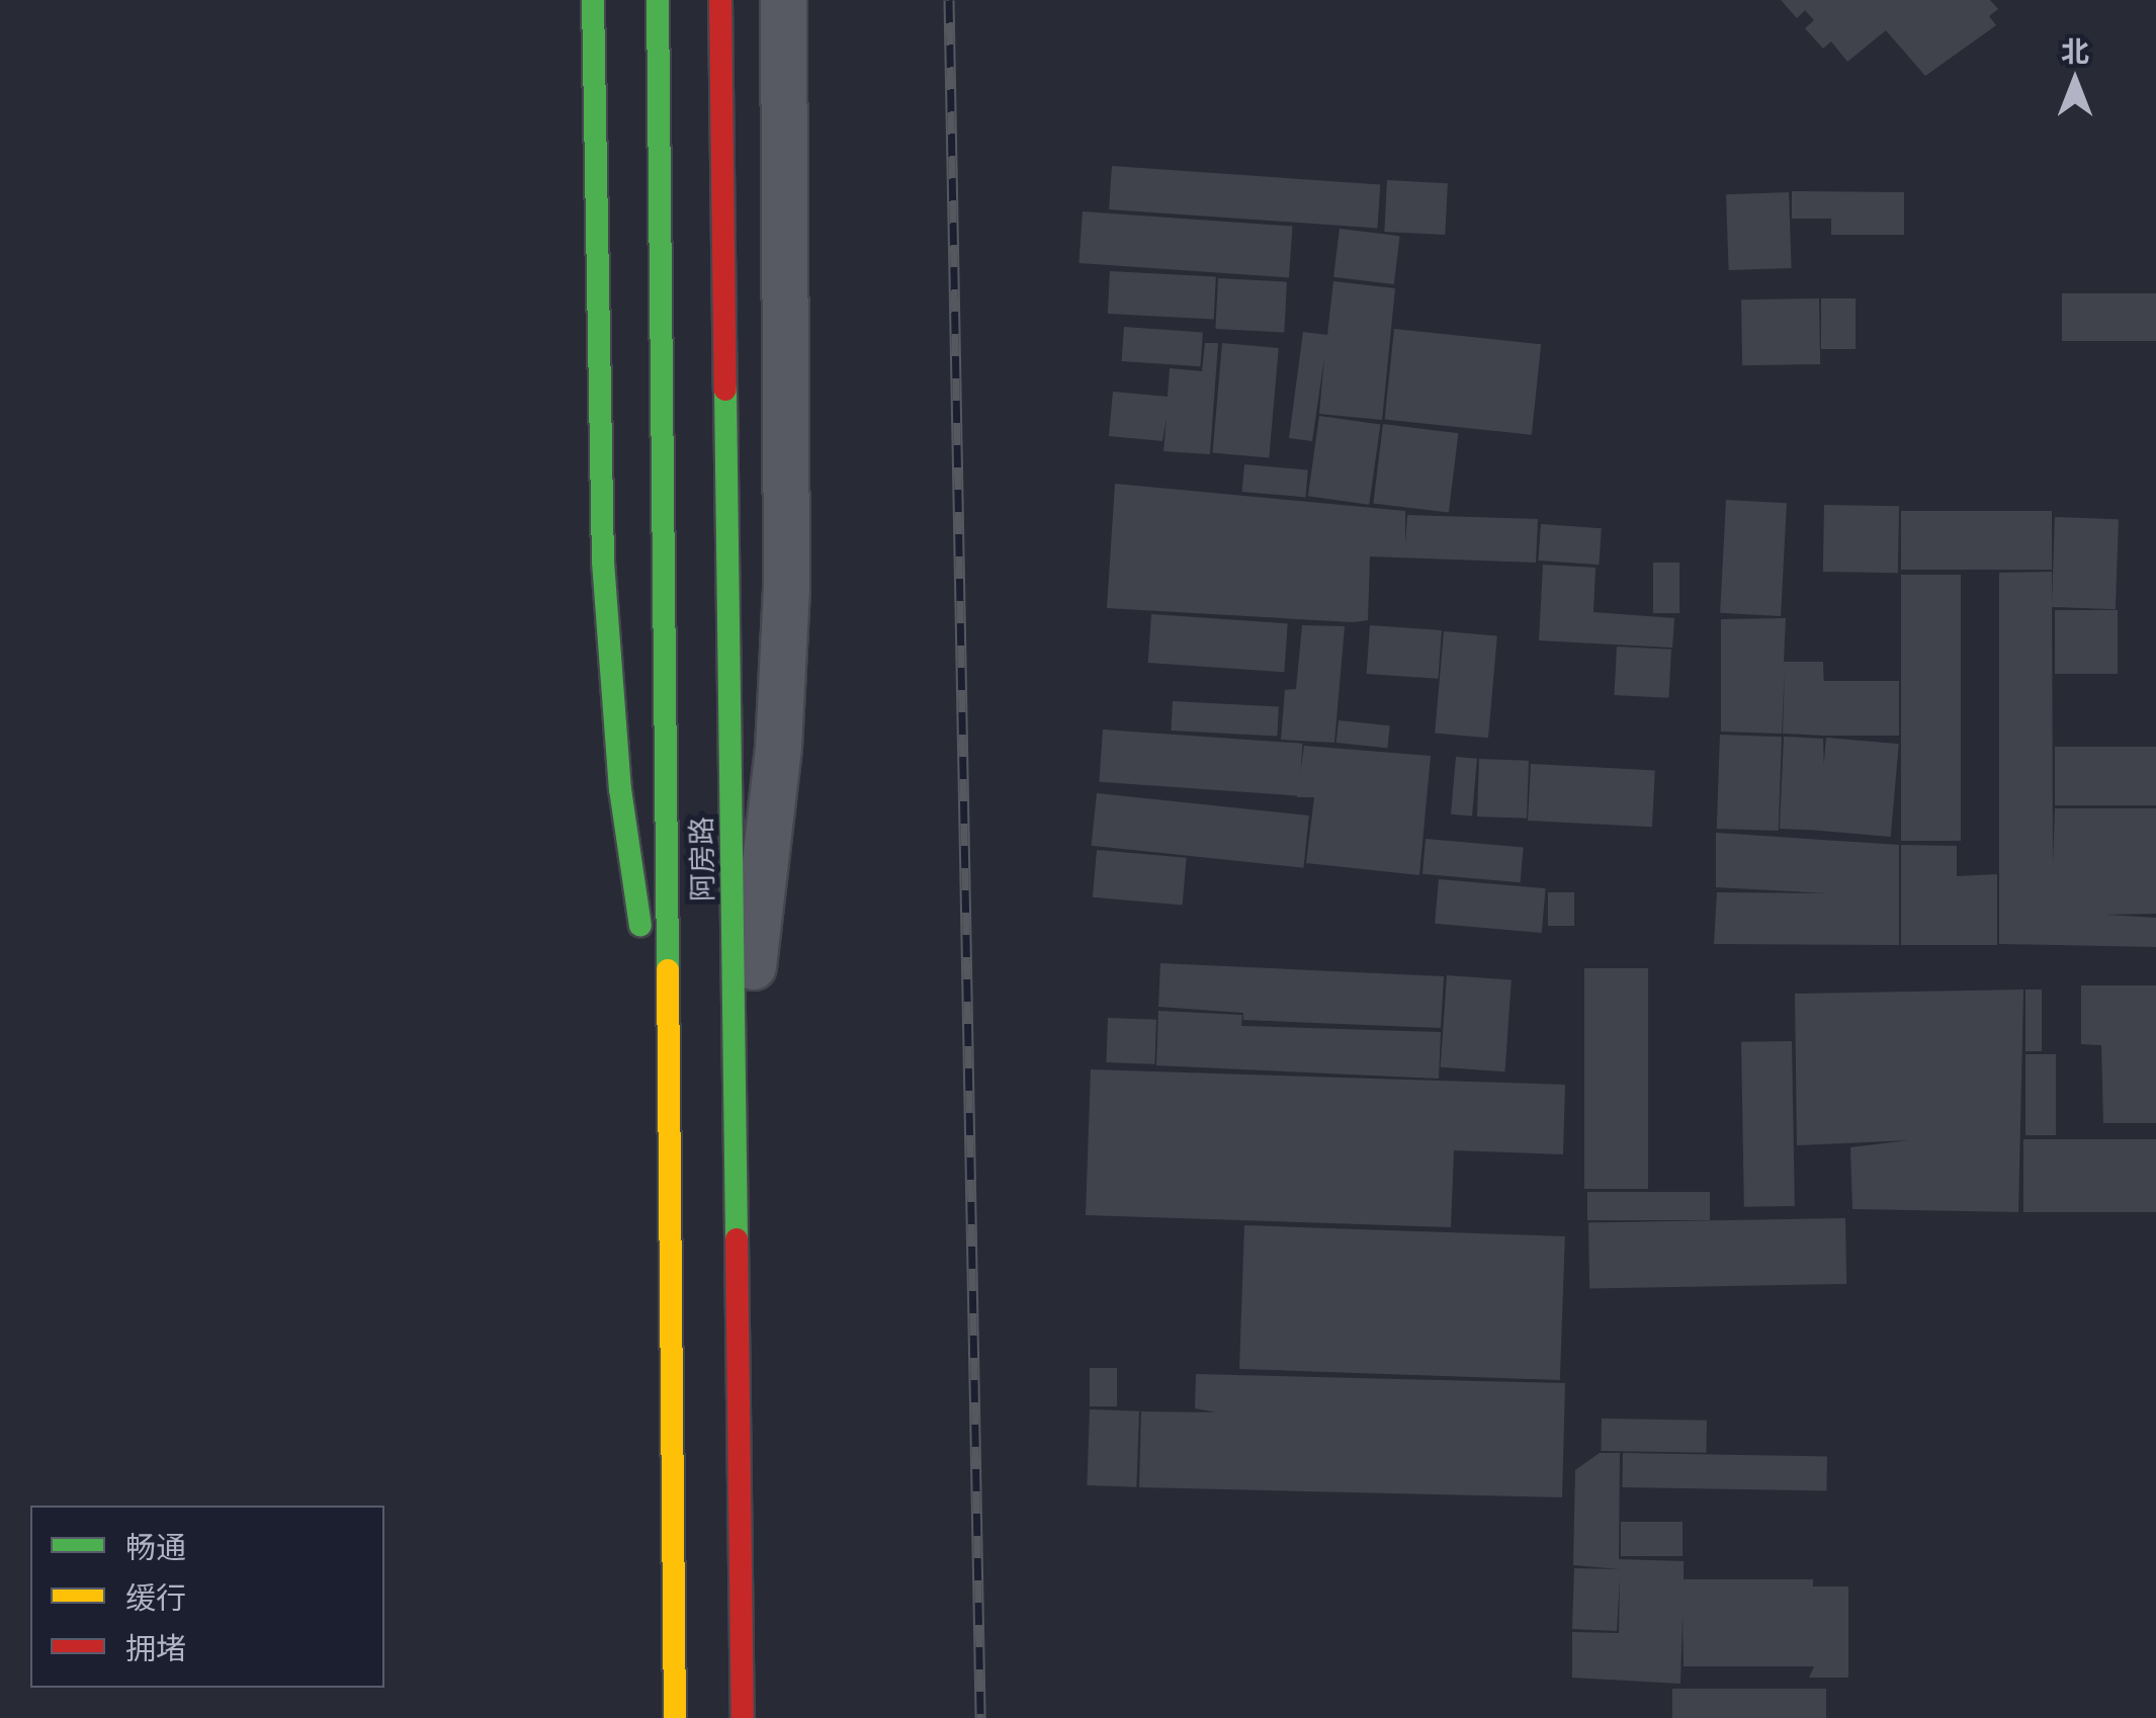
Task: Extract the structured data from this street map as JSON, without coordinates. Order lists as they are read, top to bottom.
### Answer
{
  "streets": {
    "main road": ["阿房路"]
  },
  "legend": ["畅通", "缓行", "拥堵"],
  "north": "top"
}
